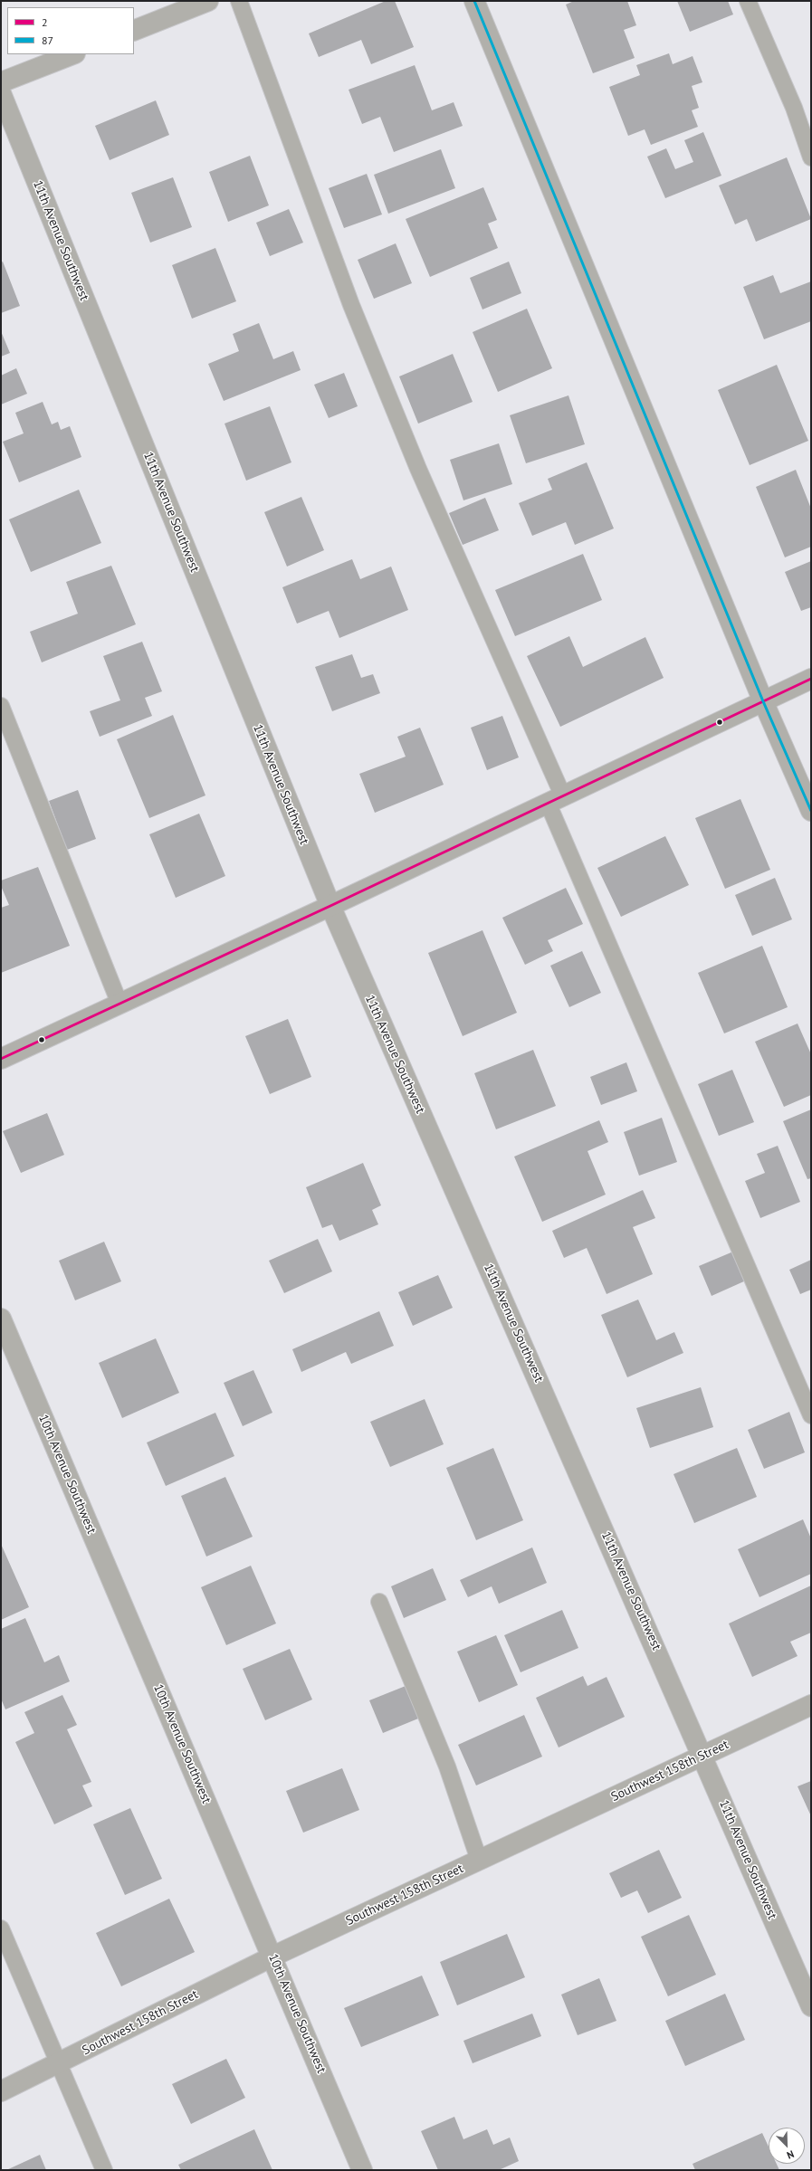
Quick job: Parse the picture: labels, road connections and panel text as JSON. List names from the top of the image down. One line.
{"streets":{"street":["11th Avenue Southwest","10th Avenue Southwest","Southwest 158th Street"]},"crossings":[["11th Avenue Southwest","Southwest 158th Street"],["10th Avenue Southwest","Southwest 158th Street"]],"lines":["transit line 87","transit line 2"],"legend":["2","87"],"north":"bottom right"}
